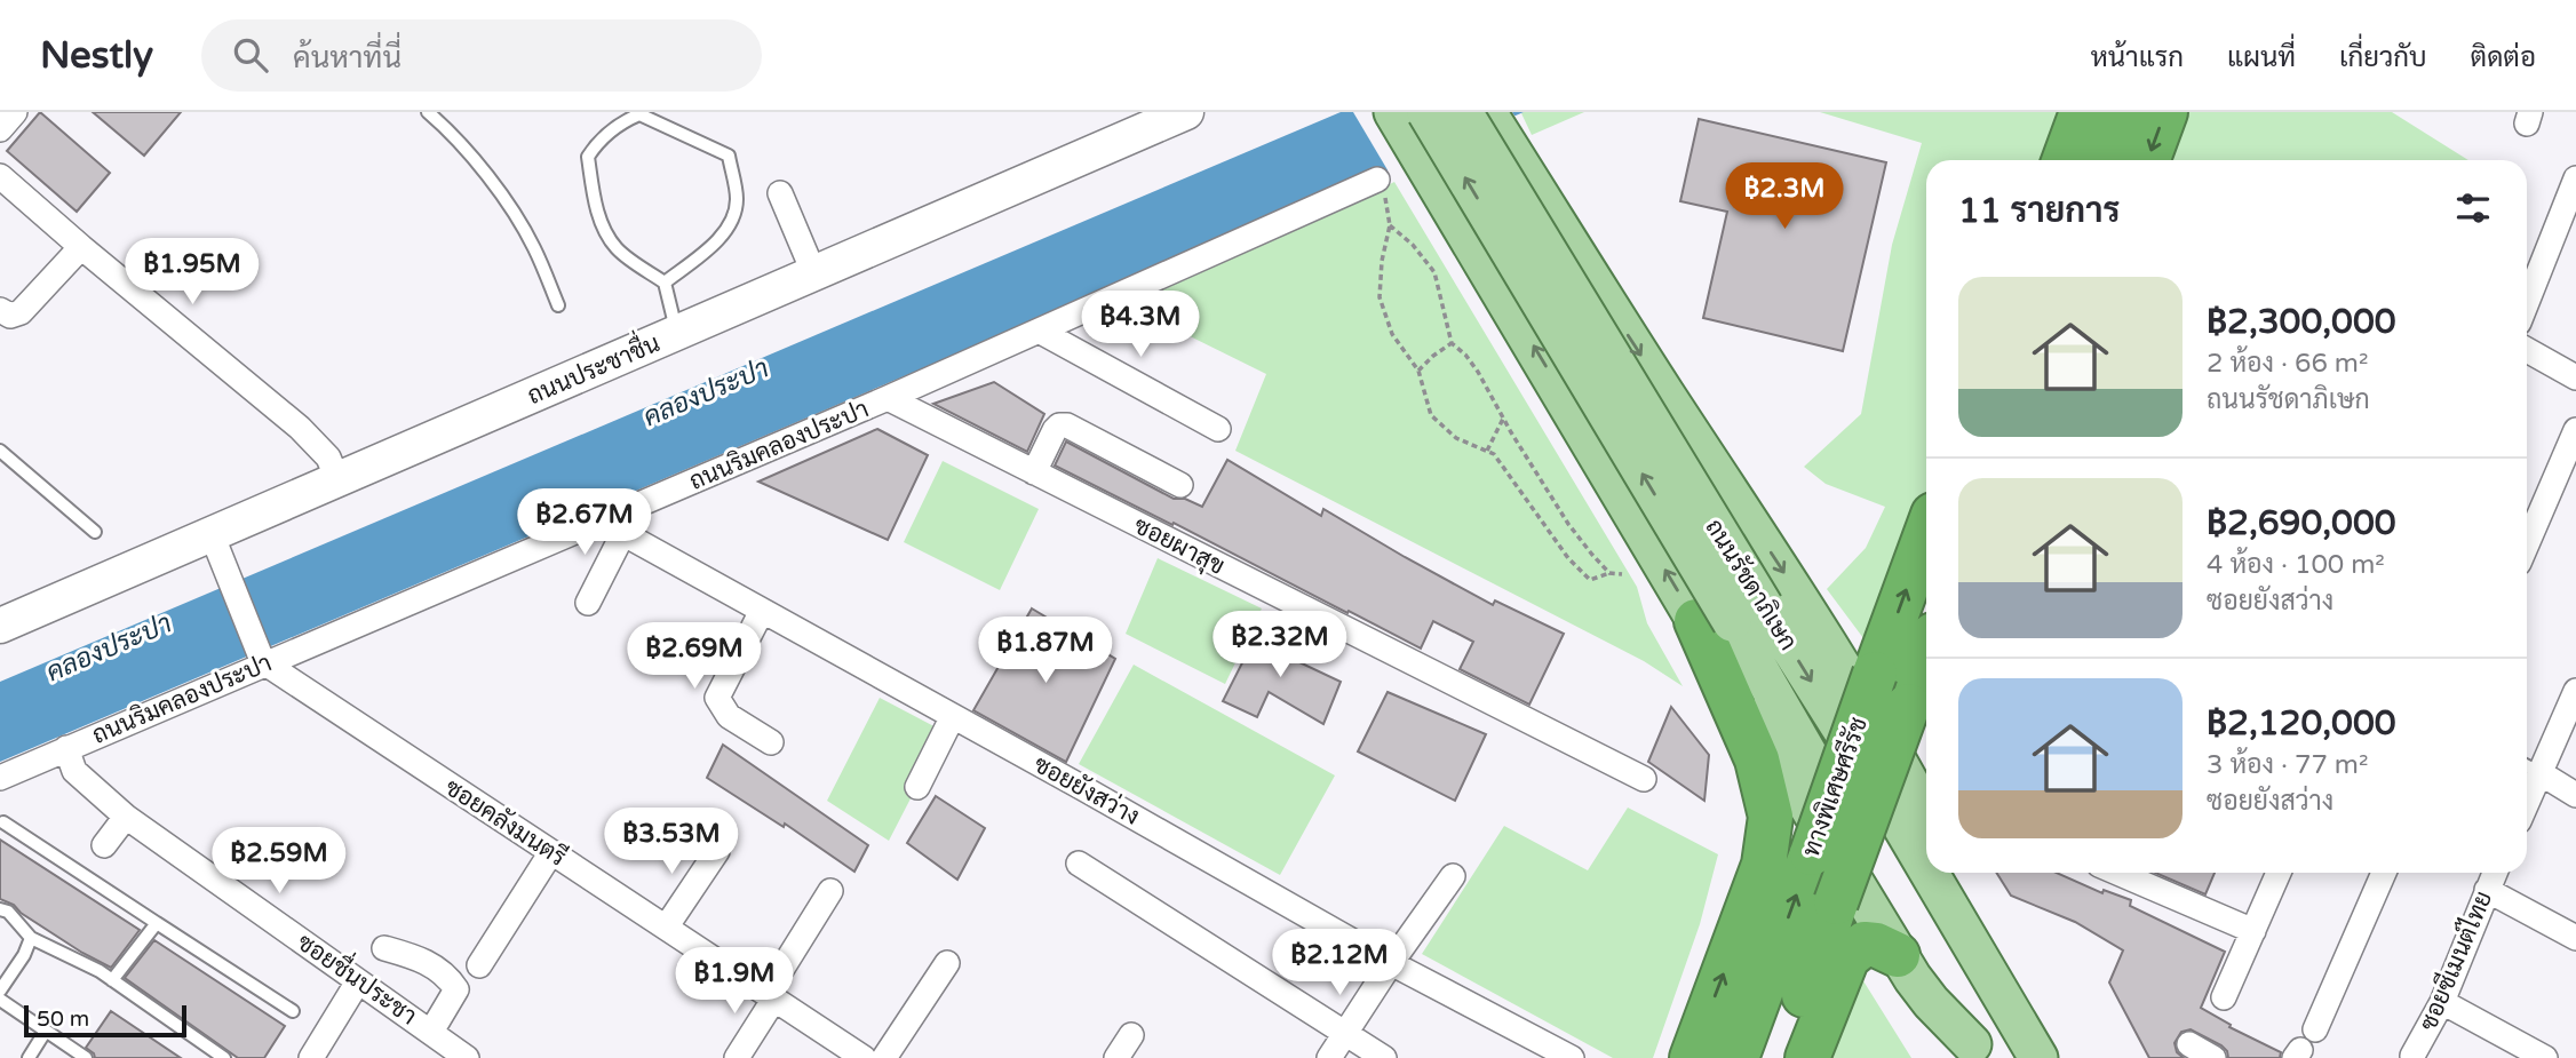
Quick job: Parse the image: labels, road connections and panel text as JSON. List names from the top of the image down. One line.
{"streets":{"highway":["ทางพิเศษศรีรัช"],"main road":["ถนนประชาชื่น","ถนนรัชดาภิเษก"],"street":["ถนนริมคลองประปา","ซอยผาสุข","ซอยยังสว่าง","ซอยคลังมนตรี","ซอยซีเมนต์ไทย","ซอยชื่นประชา"]},"crossings":[["ถนนริมคลองประปา","ซอยผาสุข"],["ถนนริมคลองประปา","ซอยยังสว่าง"],["ถนนริมคลองประปา","ซอยคลังมนตรี"],["ถนนริมคลองประปา","ซอยชื่นประชา"]],"water":["คลองประปา"],"scale_bar":"50 m","page":{"header":"Nestly","search":"ค้นหาที่นี่","nav":["หน้าแรก","แผนที่","เกี่ยวกับ","ติดต่อ"],"heading":"11 รายการ","price":["฿2.3M","฿1.95M","฿4.3M","฿2.67M","฿2.32M","฿1.87M","฿2.69M","฿3.53M","฿2.59M","฿2.12M","฿1.9M"],"list":[{"name":"฿2,300,000","note":"2 ห้อง · 66 m² · ถนนรัชดาภิเษก"},{"name":"฿2,690,000","note":"4 ห้อง · 100 m² · ซอยยังสว่าง"},{"name":"฿2,120,000","note":"3 ห้อง · 77 m² · ซอยยังสว่าง"}],"scale":"50 m"}}
